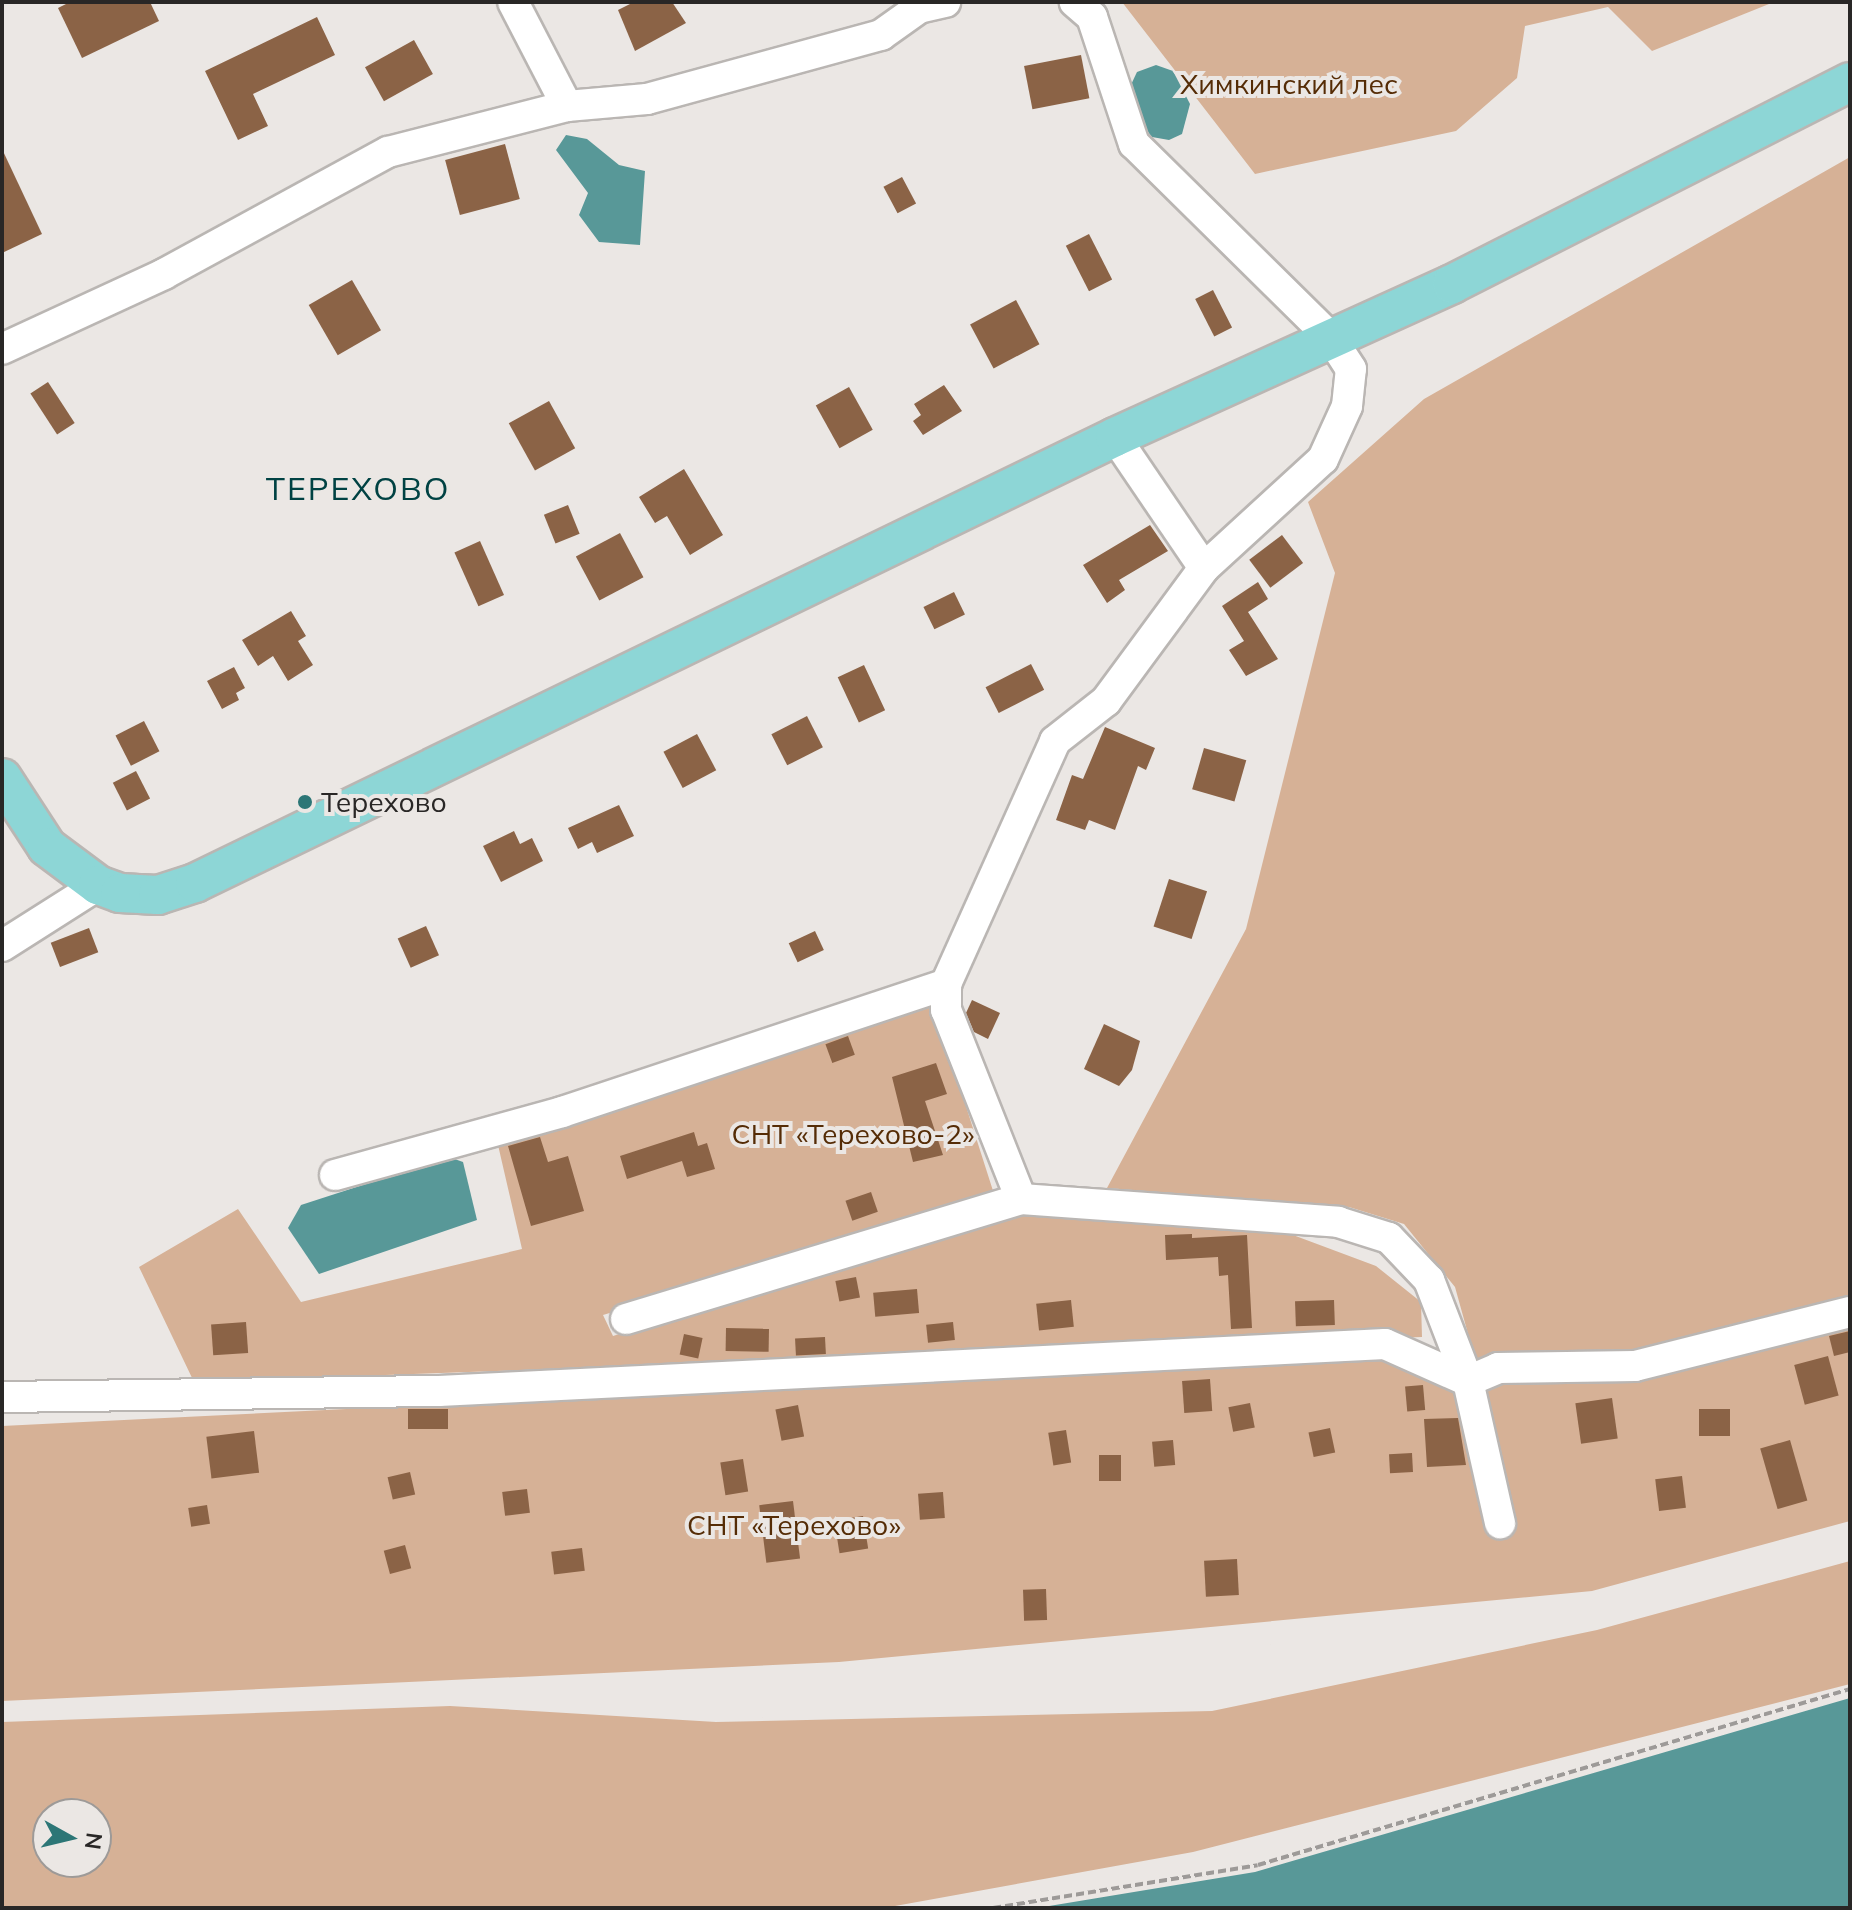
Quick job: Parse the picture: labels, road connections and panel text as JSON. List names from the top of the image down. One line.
{"districts":["ТЕРЕХОВО"],"parks":["Химкинский лес","СНТ «Терехово-2»","СНТ «Терехово»"],"places":["Терехово"],"north":"right"}
